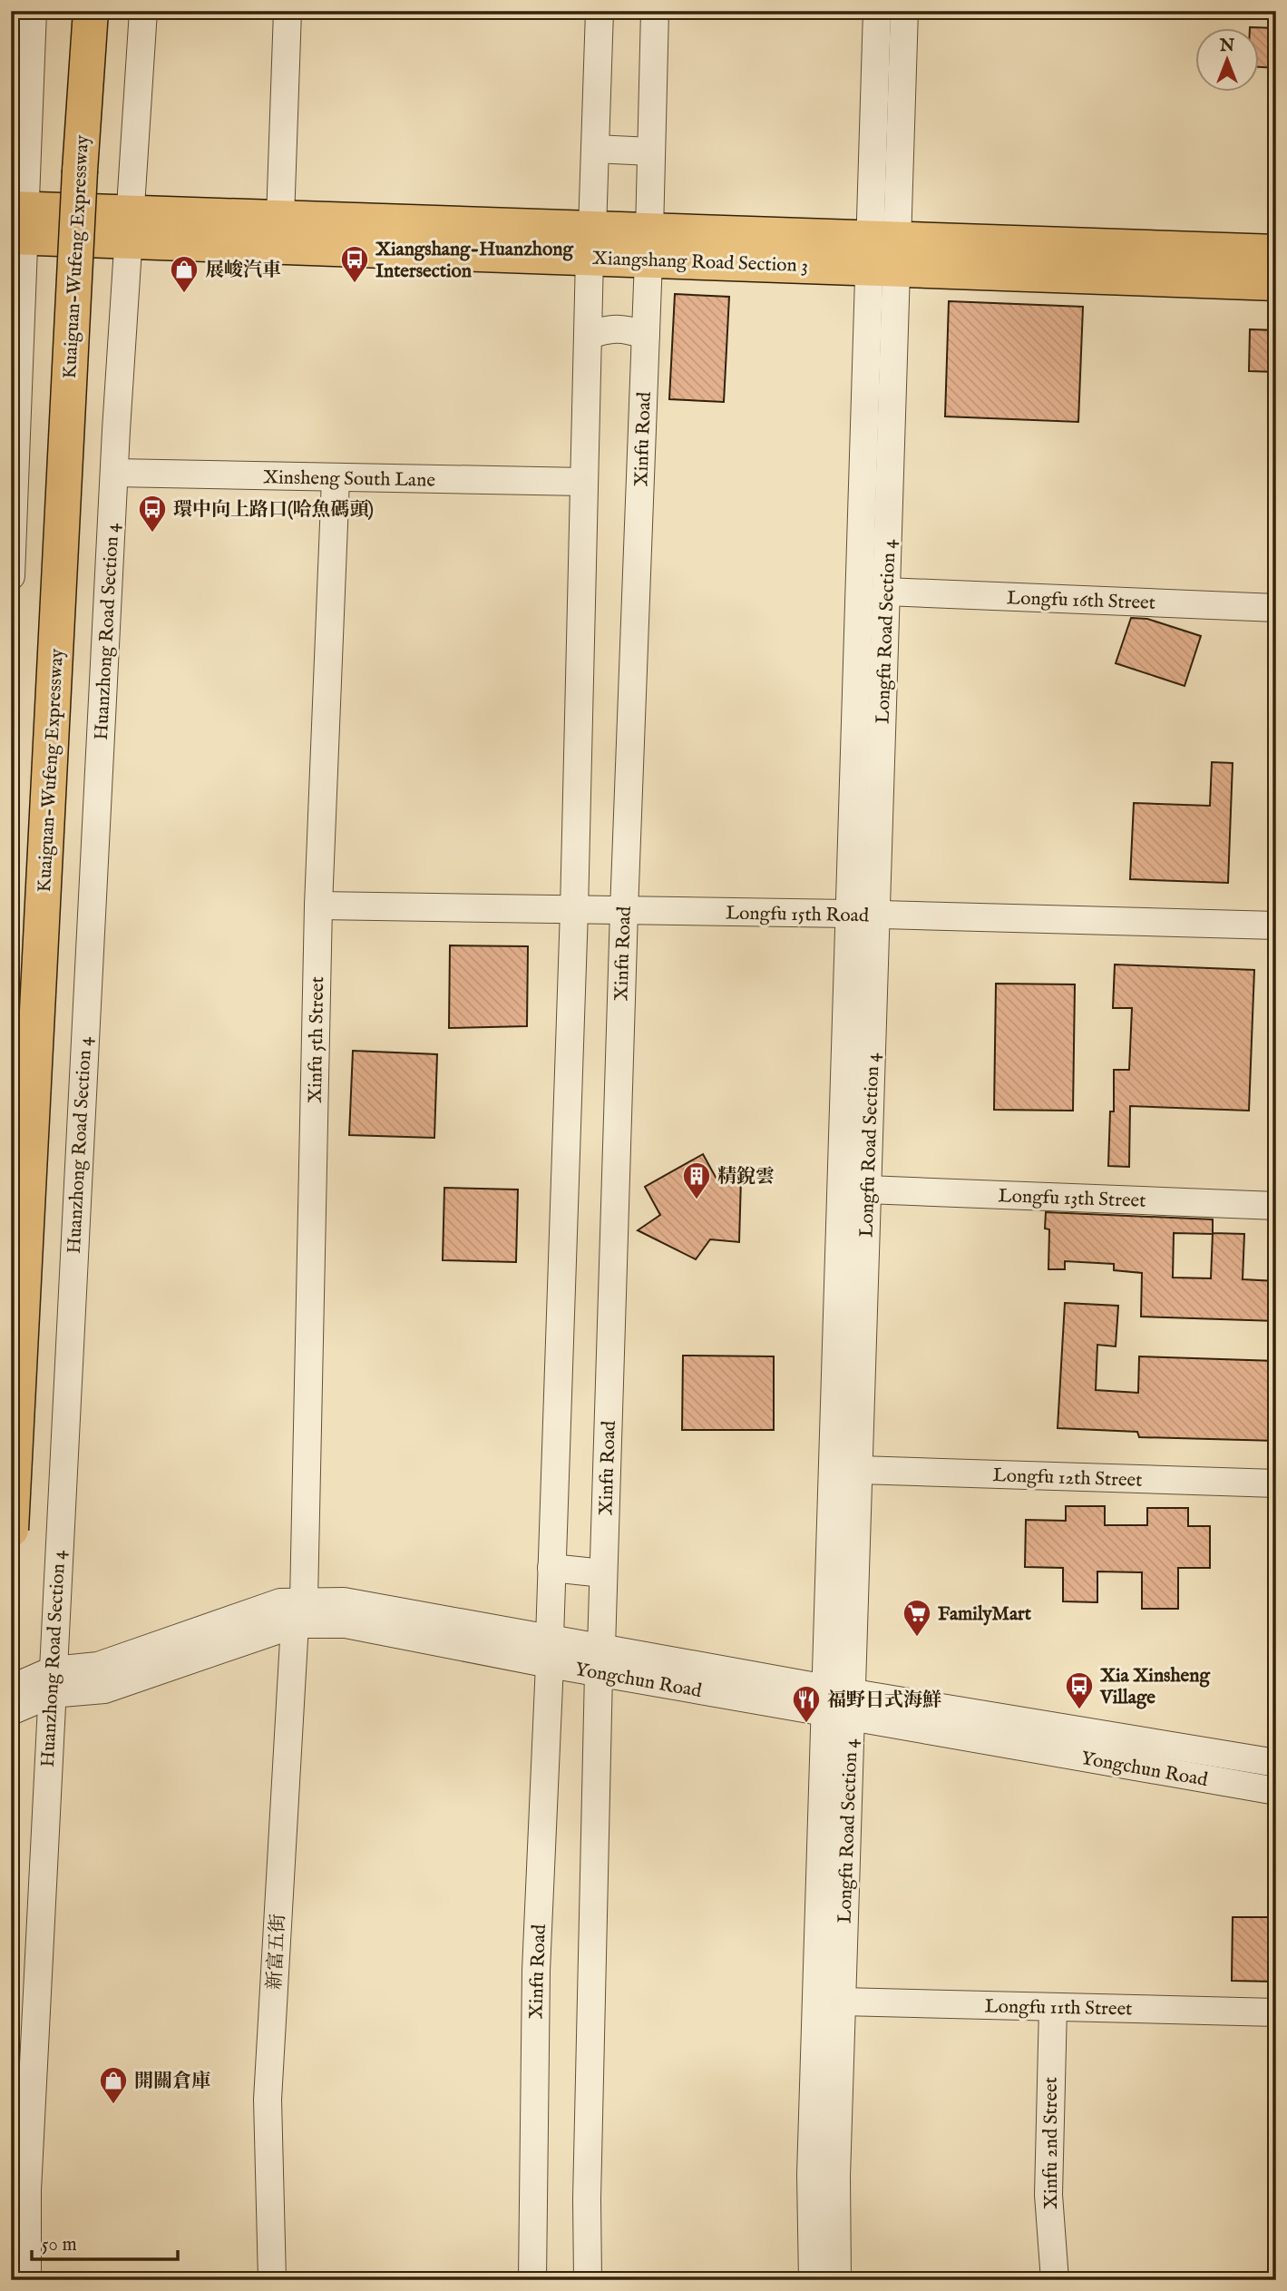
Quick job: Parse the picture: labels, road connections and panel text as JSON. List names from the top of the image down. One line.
{"streets":{"main road":["Kuaiguan-Wufeng Expressway","Xiangshang Road Section 3"],"street":["Xinfu Road","Xinsheng South Lane","Longfu 16th Street","Huanzhong Road Section 4","Longfu Road Section 4","Longfu 15th Road","Xinfu 5th Street","Longfu 13th Street","Longfu 12th Street","Yongchun Road","新富五街","Longfu 11th Street","Xinfu 2nd Street"]},"crossings":[["Xiangshang Road Section 3","Xinfu Road"],["Xiangshang Road Section 3","Huanzhong Road Section 4"],["Xiangshang Road Section 3","Longfu Road Section 4"],["Xinfu Road","Xinsheng South Lane"],["Xinfu Road","Longfu 15th Road"],["Xinfu Road","Yongchun Road"],["Xinsheng South Lane","Huanzhong Road Section 4"],["Xinsheng South Lane","Xinfu 5th Street"],["Longfu 16th Street","Longfu Road Section 4"],["Huanzhong Road Section 4","Yongchun Road"],["Longfu Road Section 4","Longfu 15th Road"],["Longfu Road Section 4","Longfu 13th Street"],["Longfu Road Section 4","Longfu 12th Street"],["Longfu Road Section 4","Yongchun Road"],["Longfu Road Section 4","Longfu 11th Street"],["Longfu 15th Road","Xinfu 5th Street"],["Xinfu 5th Street","Yongchun Road"],["Xinfu 5th Street","新富五街"],["Yongchun Road","新富五街"],["Longfu 11th Street","Xinfu 2nd Street"]],"places":{"bus stop":["Xiangshang-Huanzhong Intersection","環中向上路口(哈魚碼頭)","Xia Xinsheng Village"],"shop":["展峻汽車","開關倉庫"],"building":["精銳雲"],"supermarket":["FamilyMart"],"restaurant":["福野日式海鮮"]},"scale_bar":"50 m","north":"top"}
